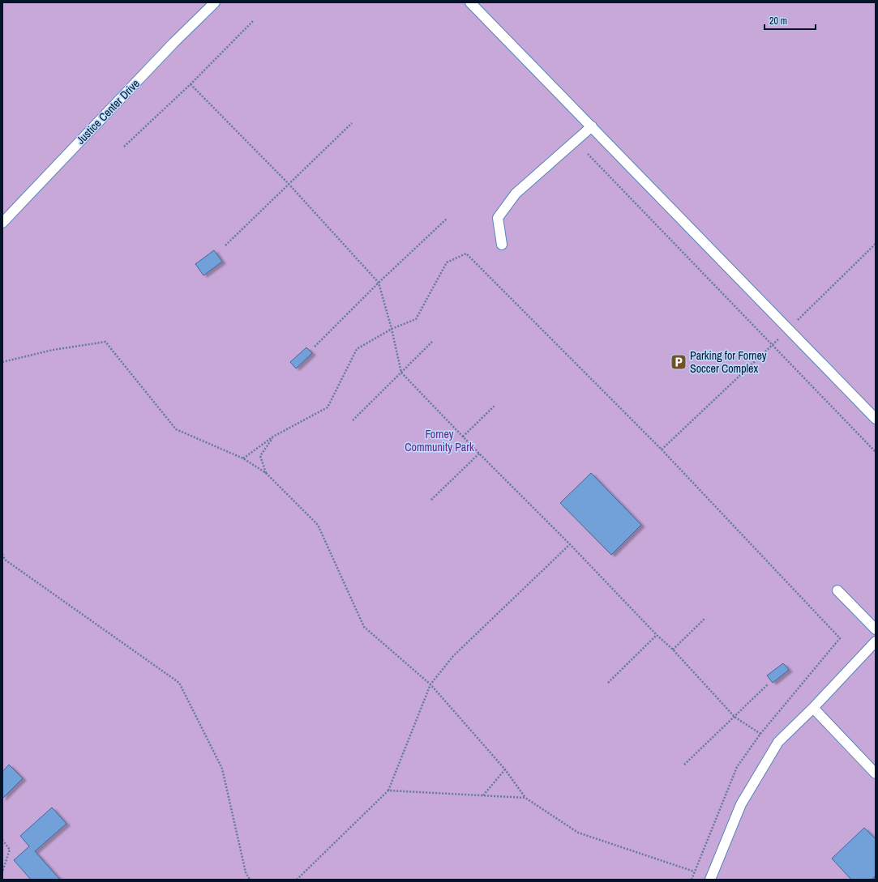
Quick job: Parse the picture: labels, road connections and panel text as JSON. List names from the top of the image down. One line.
{"streets":{"lane":["Justice Center Drive"]},"parks":["Forney Community Park"],"places":{"parking":["Parking for Forney Soccer Complex"]},"scale_bar":"20 m"}
